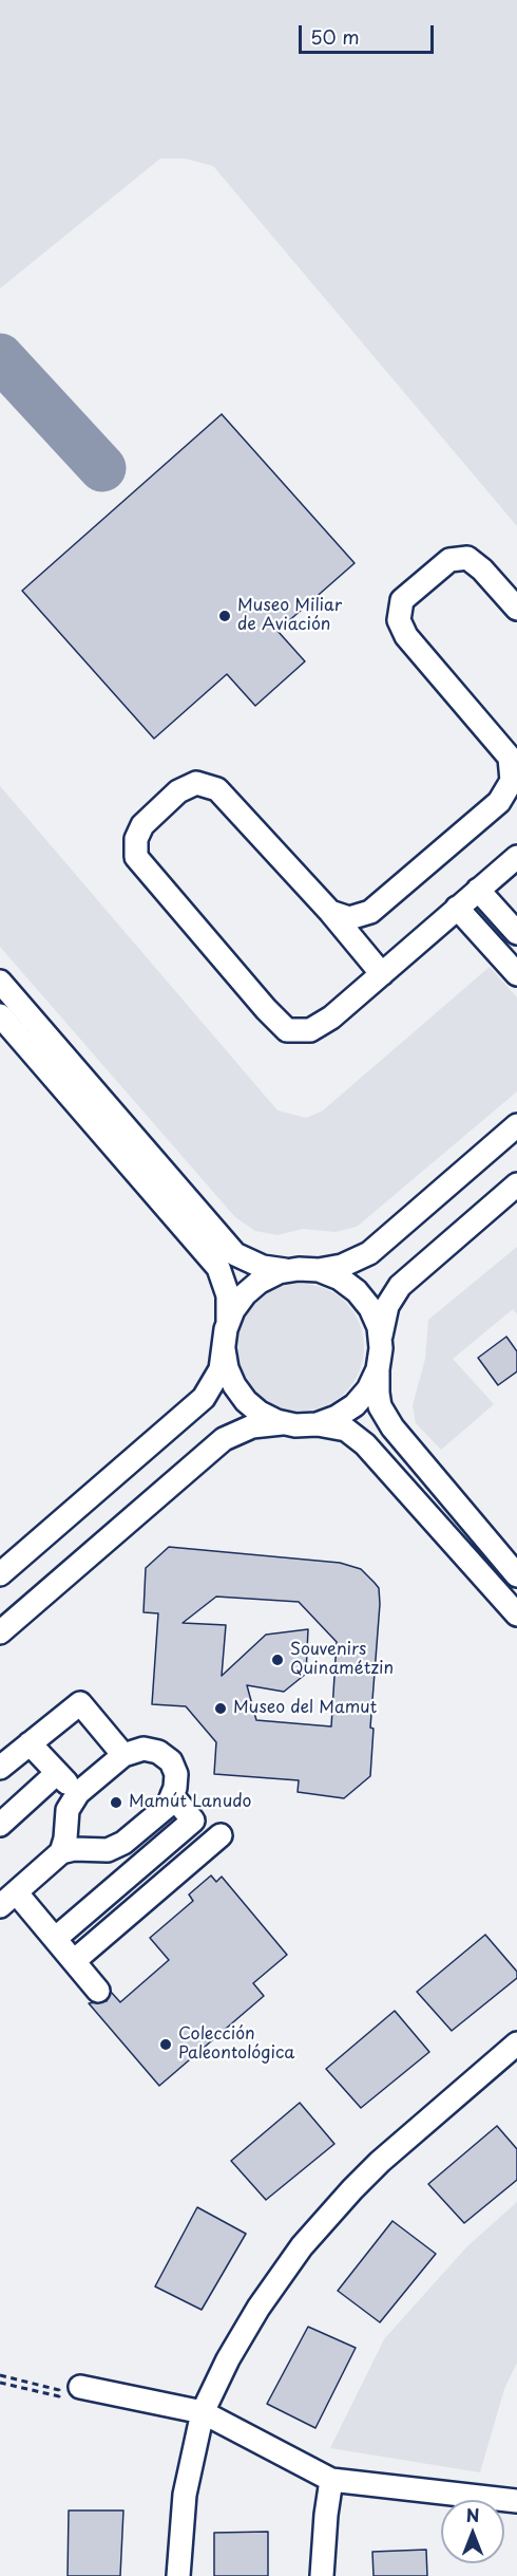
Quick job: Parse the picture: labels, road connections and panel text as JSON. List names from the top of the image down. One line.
{"places":["Museo Miliar de Aviación","Souvenirs Quinamétzin","Museo del Mamut","Mamút Lanudo","Colección Paleontológica"],"scale_bar":"50 m","north":"top"}
